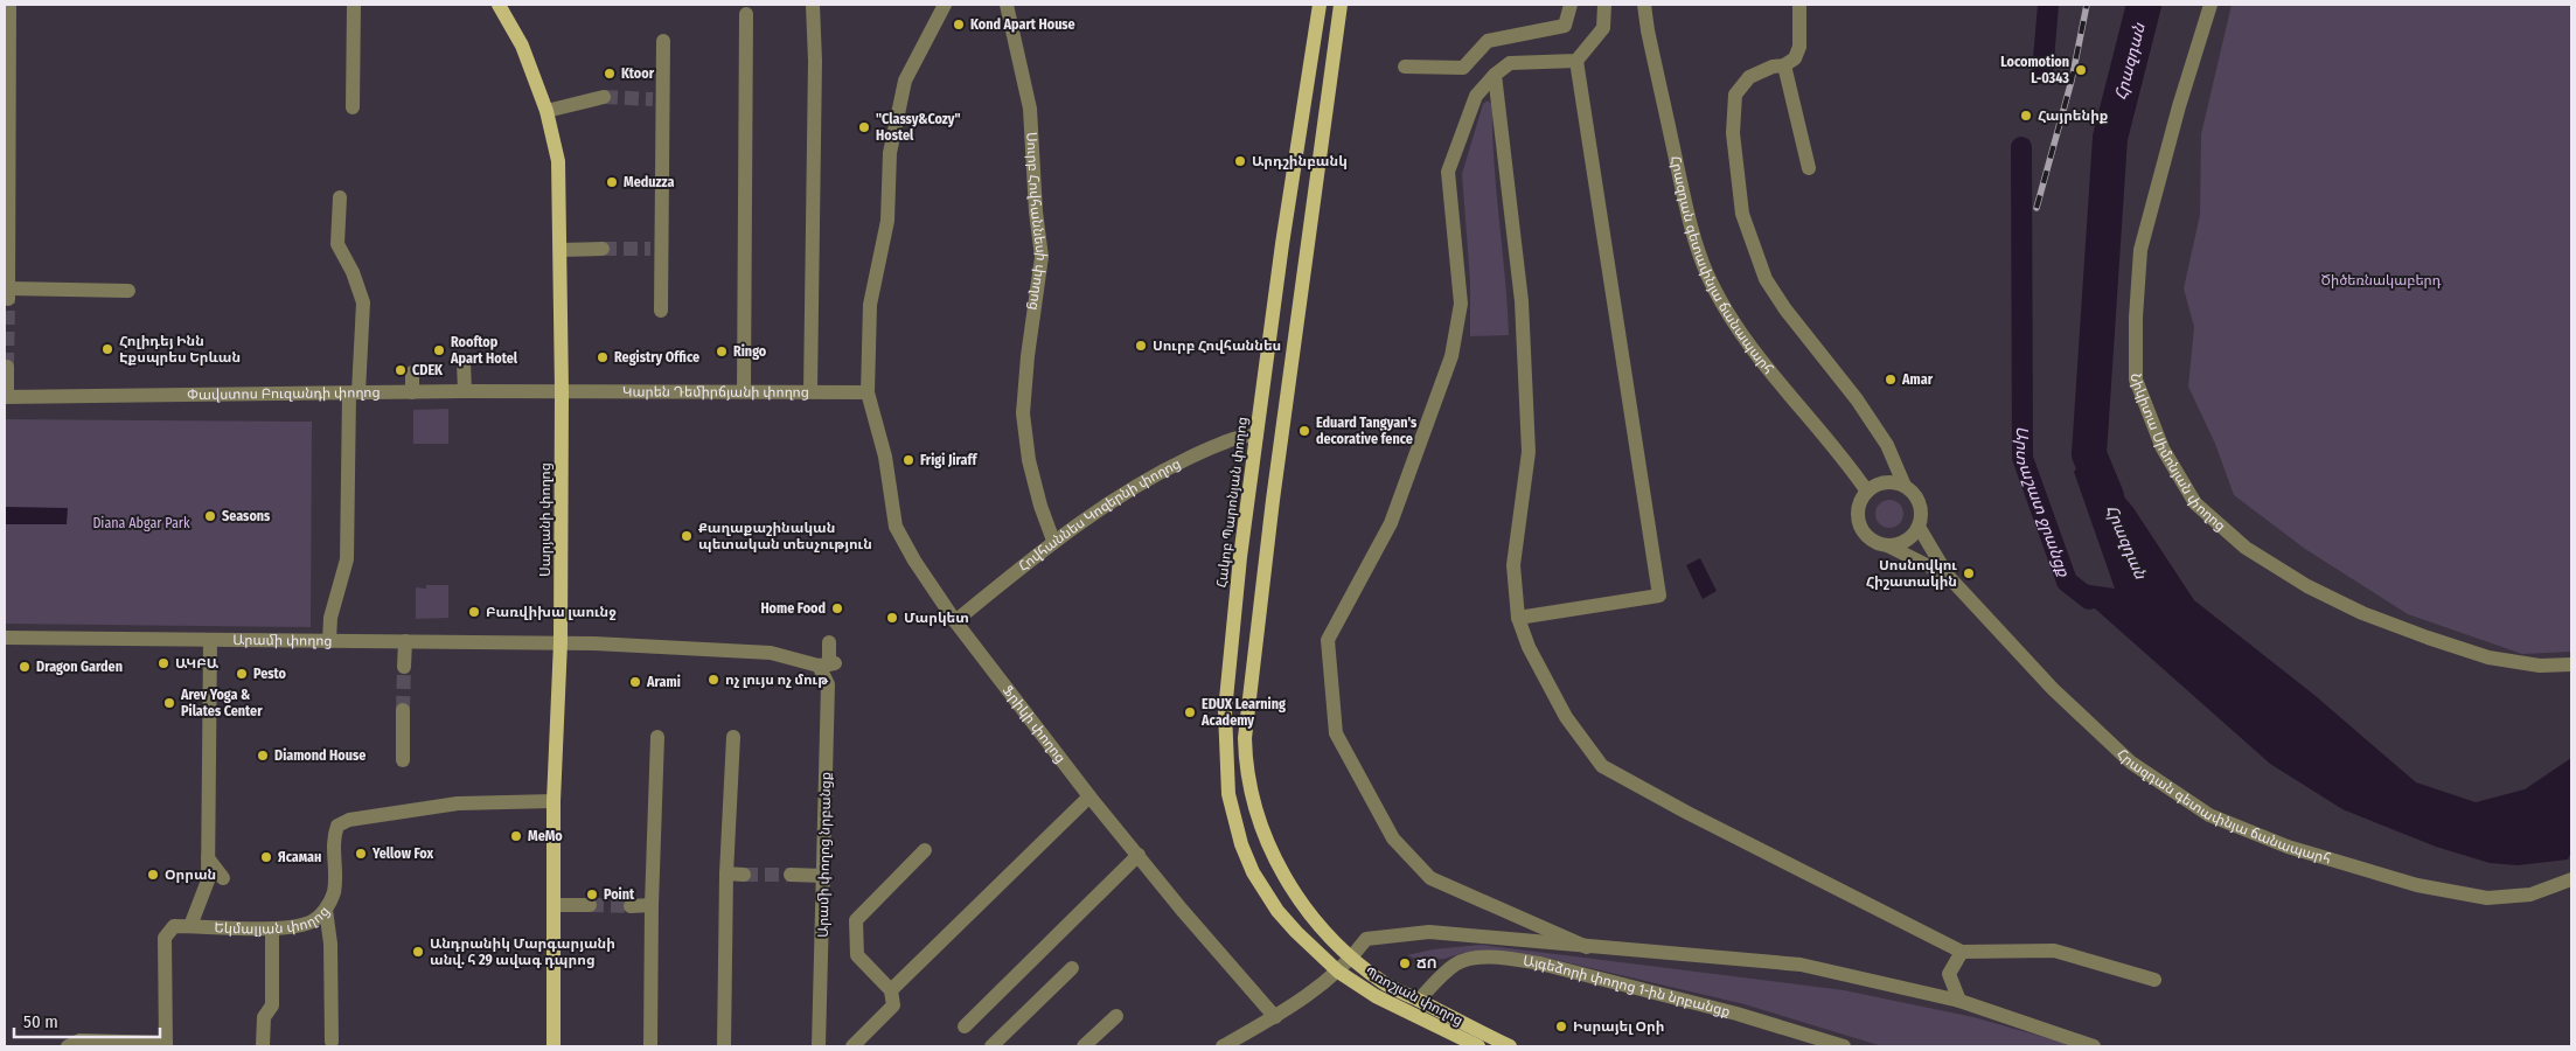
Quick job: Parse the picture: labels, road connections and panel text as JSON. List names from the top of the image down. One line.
{"streets":{"main road":["Հակոբ Պարոնյան փողոց","Սարյանի փողոց","Պռոշյան փողոց"],"street":["Սուրբ Հովհաննեսի փողոց","Հրազդան գետափնյա ճանապարհ","Կարեն Դեմիրճյանի փողոց","Փավստոս Բուզանդի փողոց","Նիկիտա Սիմոնյան փողոց","Հովհաննես Կոզերնի փողոց","Արամի փողոց","Ֆրիկի փողոց","Արամի փողոց նրբանցք","Եկմալյան փողոց","Այգեձորի փողոց 1-ին նրբանցք"]},"crossings":[["Սուրբ Հովհաննեսի փողոց","Հովհաննես Կոզերնի փողոց"],["Կարեն Դեմիրճյանի փողոց","Փավստոս Բուզանդի փողոց"],["Կարեն Դեմիրճյանի փողոց","Սարյանի փողոց"],["Կարեն Դեմիրճյանի փողոց","Ֆրիկի փողոց"],["Փավստոս Բուզանդի փողոց","Սարյանի փողոց"],["Հակոբ Պարոնյան փողոց","Հովհաննես Կոզերնի փողոց"],["Հակոբ Պարոնյան փողոց","Պռոշյան փողոց"],["Հովհաննես Կոզերնի փողոց","Ֆրիկի փողոց"],["Սարյանի փողոց","Արամի փողոց"],["Սարյանի փողոց","Եկմալյան փողոց"],["Այգեձորի փողոց 1-ին նրբանցք","Պռոշյան փողոց"]],"water":["Հրազդան","Արտաշատ ջրանցք"],"parks":["Ծիծեռնակաբերդ","Diana Abgar Park"],"places":["Kond Apart House","Locomotion L-0343","Ktoor","Հայրենիք","\"Classy&Cozy\" Hostel","Արդշինբանկ","Meduzza","Սուրբ Հովհաննես","Հոլիդեյ Ինն Էքսպրես Երևան","Rooftop Apart Hotel","Ringo","Registry Office","CDEK","Amar","Eduard Tangyan's decorative fence","Frigi Jiraff","Seasons","Քաղաքաշինական պետական տեսչություն","Սոսնովկու Հիշատակին","Home Food","Բառվիխա լաունջ","Մարկետ","ԱԿԲԱ","Dragon Garden","Pesto","ոչ լույս ոչ մութ","Arami","Arev Yoga & Pilates Center","EDUX Learning Academy","Diamond House","MeMo","Yellow Fox","Ясаман","Օրրան","Point","Անդրանիկ Մարգարյանի անվ. հ 29 ավագ դպրոց","ՃՈ","Իսրայել Օրի"],"scale_bar":"50 m"}
